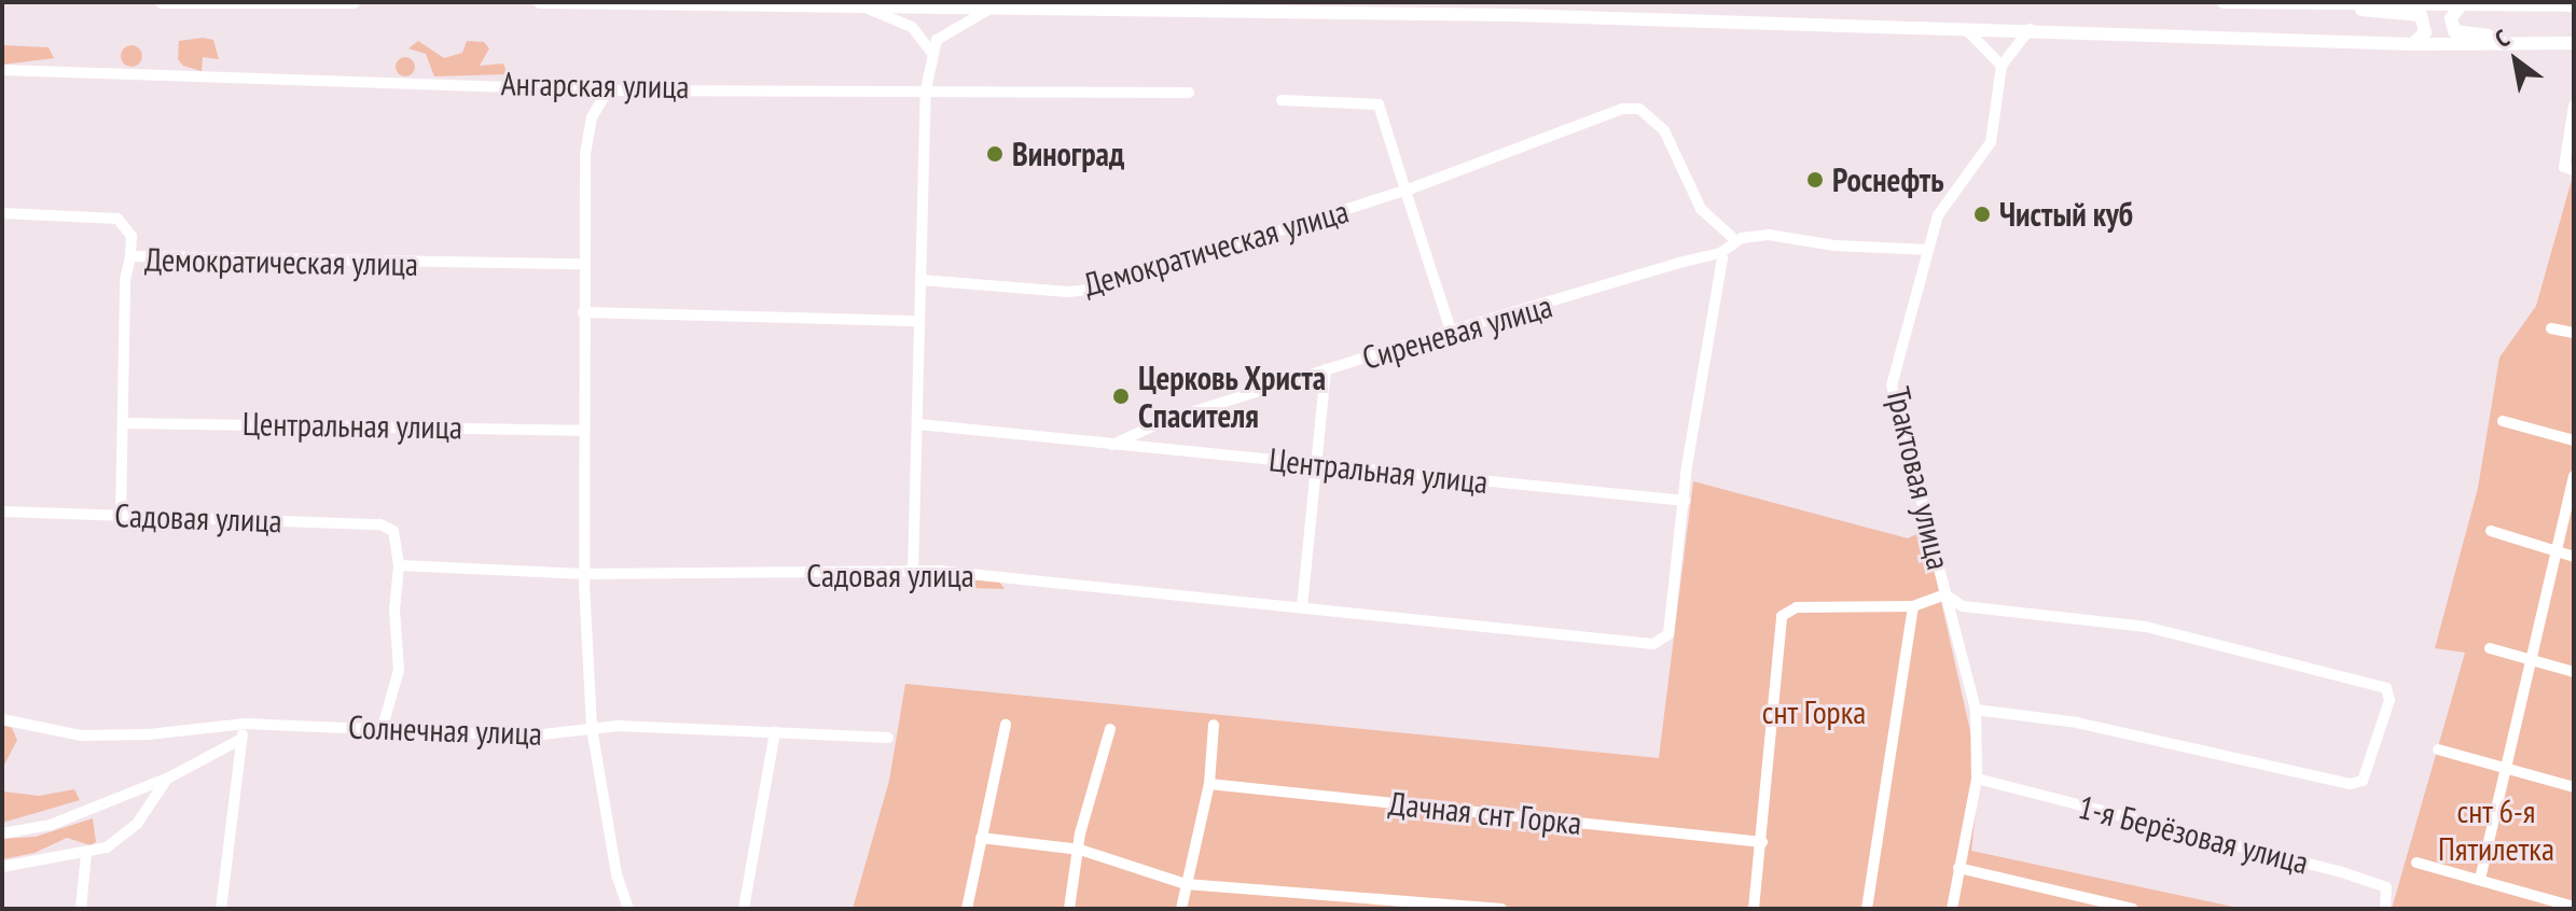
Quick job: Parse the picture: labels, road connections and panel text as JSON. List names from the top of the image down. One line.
{"streets":{"street":["Ангарская улица","Демократическая улица","Сиреневая улица","Центральная улица","Трактовая улица","Садовая улица","Солнечная улица","Дачная снт Горка","1-я Берёзовая улица"]},"crossings":[["Демократическая улица","Центральная улица"],["Демократическая улица","Садовая улица"],["Сиреневая улица","Центральная улица"],["Сиреневая улица","Садовая улица"],["Центральная улица","Садовая улица"],["Трактовая улица","1-я Берёзовая улица"]],"parks":["снт Горка","снт 6-я Пятилетка"],"places":["Виноград","Роснефть","Чистый куб","Церковь Христа Спасителя"],"north":"top left"}
